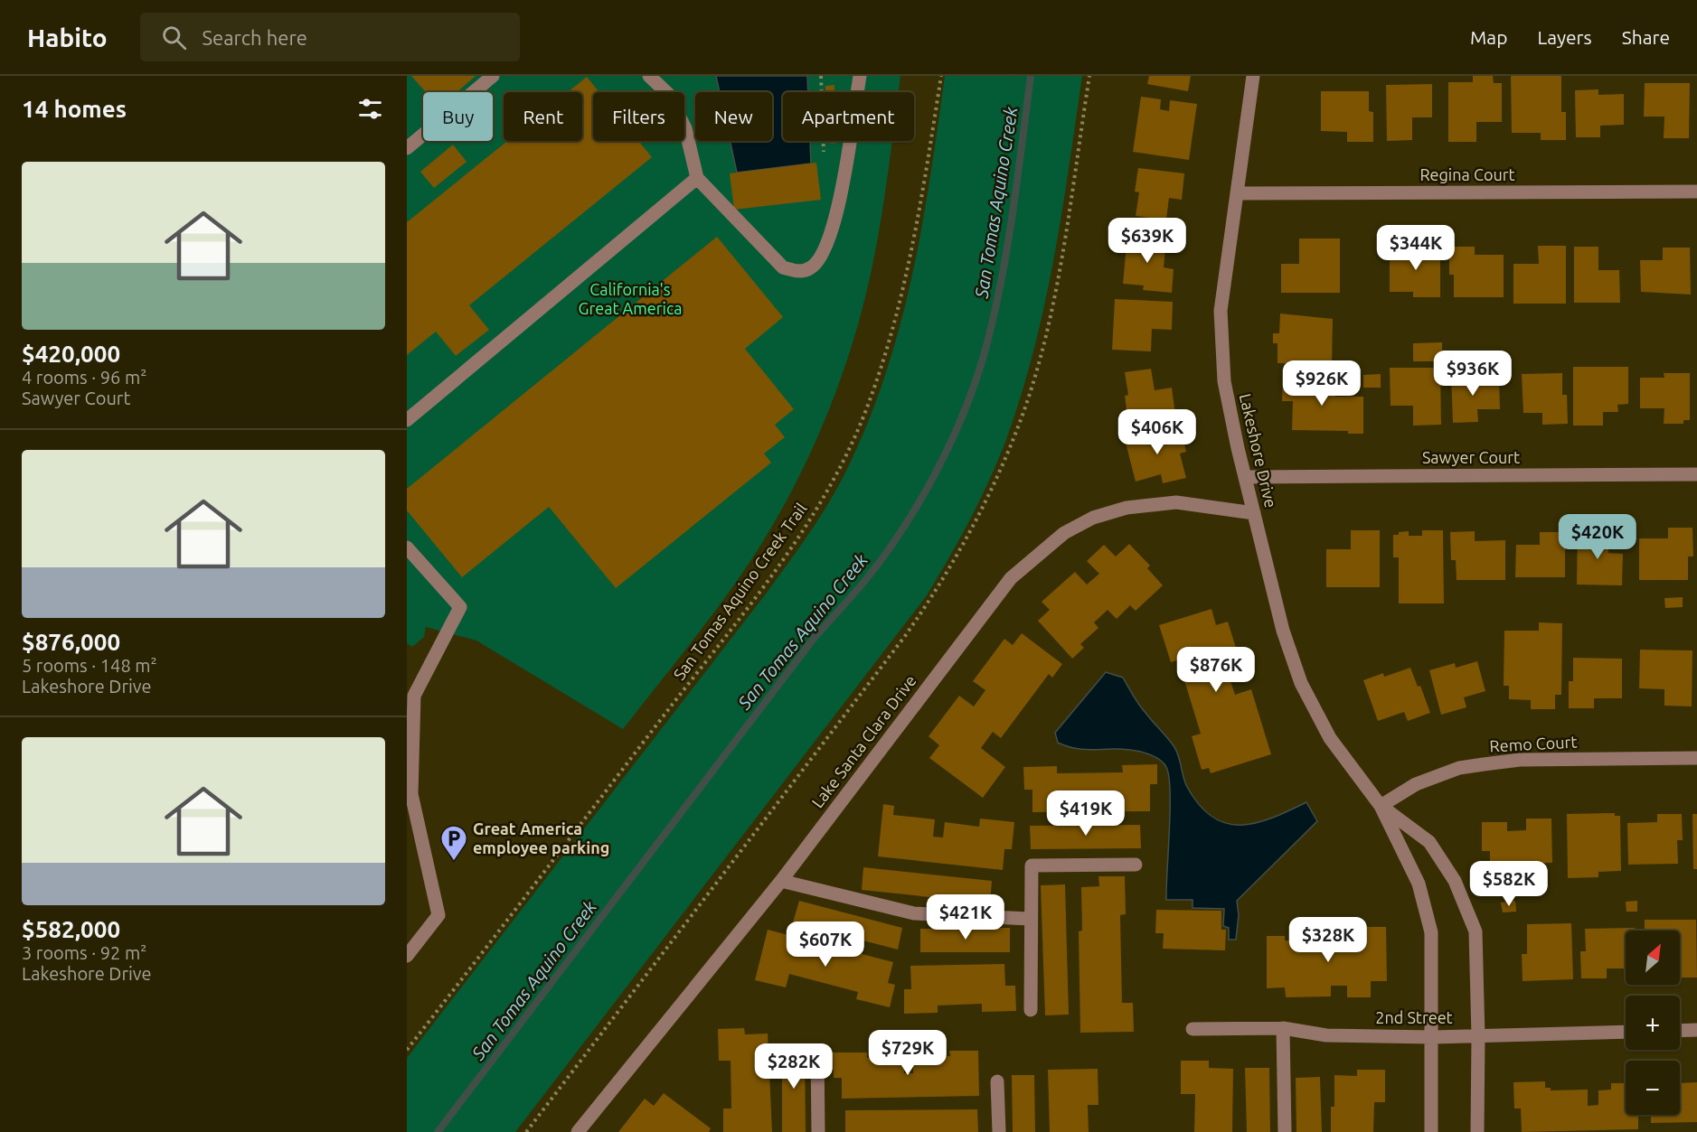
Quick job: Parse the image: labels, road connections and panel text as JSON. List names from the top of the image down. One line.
{"streets":{"street":["Regina Court","Lakeshore Drive","Sawyer Court","Lake Santa Clara Drive","Remo Court","2nd Street"],"path":["San Tomas Aquino Creek Trail"]},"crossings":[["Regina Court","Lakeshore Drive"],["Lakeshore Drive","Sawyer Court"],["Lakeshore Drive","Lake Santa Clara Drive"],["Lakeshore Drive","Remo Court"],["Lakeshore Drive","2nd Street"]],"water":["San Tomas Aquino Creek"],"parks":["California's Great America"],"places":{"parking":["Great America employee parking"]},"north":"top right","page":{"header":"Habito","search":"Search here","nav":["Map","Layers","Share"],"heading":"14 homes","chip":["Buy","Rent","Filters","New","Apartment"],"list":[{"name":"$420,000","note":"4 rooms · 96 m² · Sawyer Court"},{"name":"$876,000","note":"5 rooms · 148 m² · Lakeshore Drive"},{"name":"$582,000","note":"3 rooms · 92 m² · Lakeshore Drive"}],"price":["$639K","$344K","$936K","$926K","$406K","$420K","$876K","$419K","$582K","$421K","$328K","$607K","$729K","$282K"],"map_buttons":["+","−"]}}
